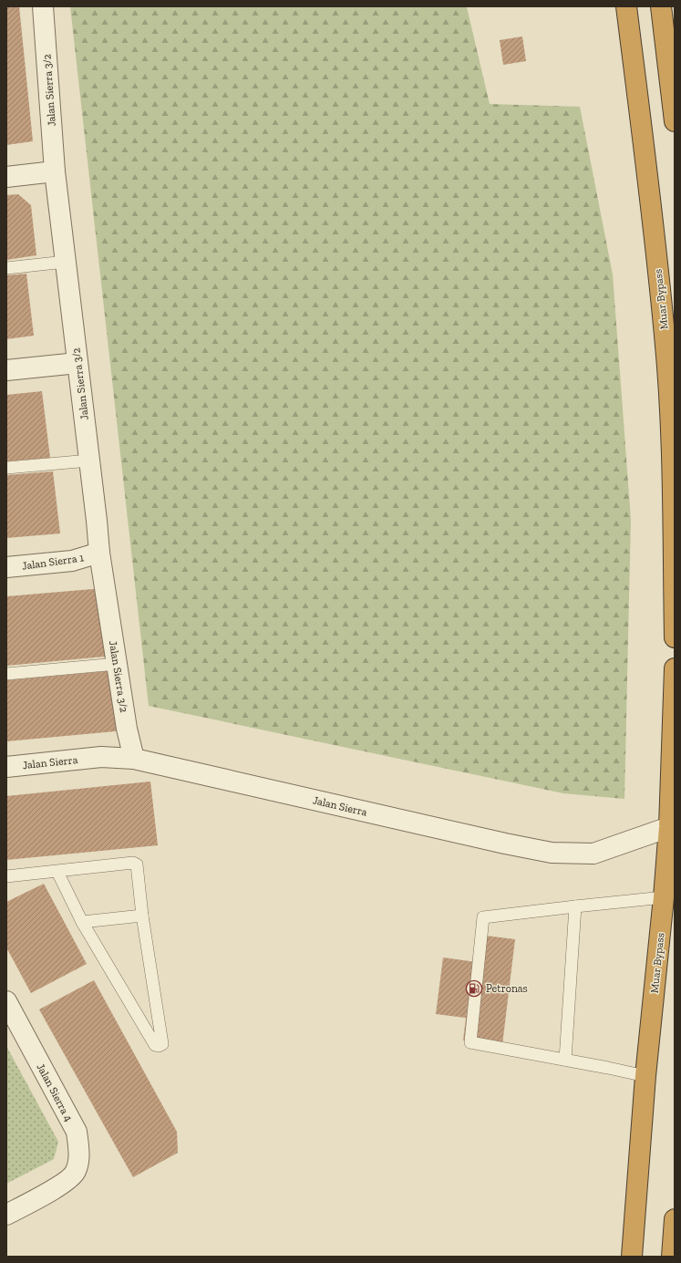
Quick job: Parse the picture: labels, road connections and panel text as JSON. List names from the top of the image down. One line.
{"streets":{"highway":["Muar Bypass"],"street":["Jalan Sierra 3/2","Jalan Sierra 1","Jalan Sierra","Jalan Sierra 4"]},"crossings":[["Jalan Sierra 3/2","Jalan Sierra 1"],["Jalan Sierra 3/2","Jalan Sierra"],["Muar Bypass","Jalan Sierra"]],"places":{"fuel station":["Petronas"]}}
